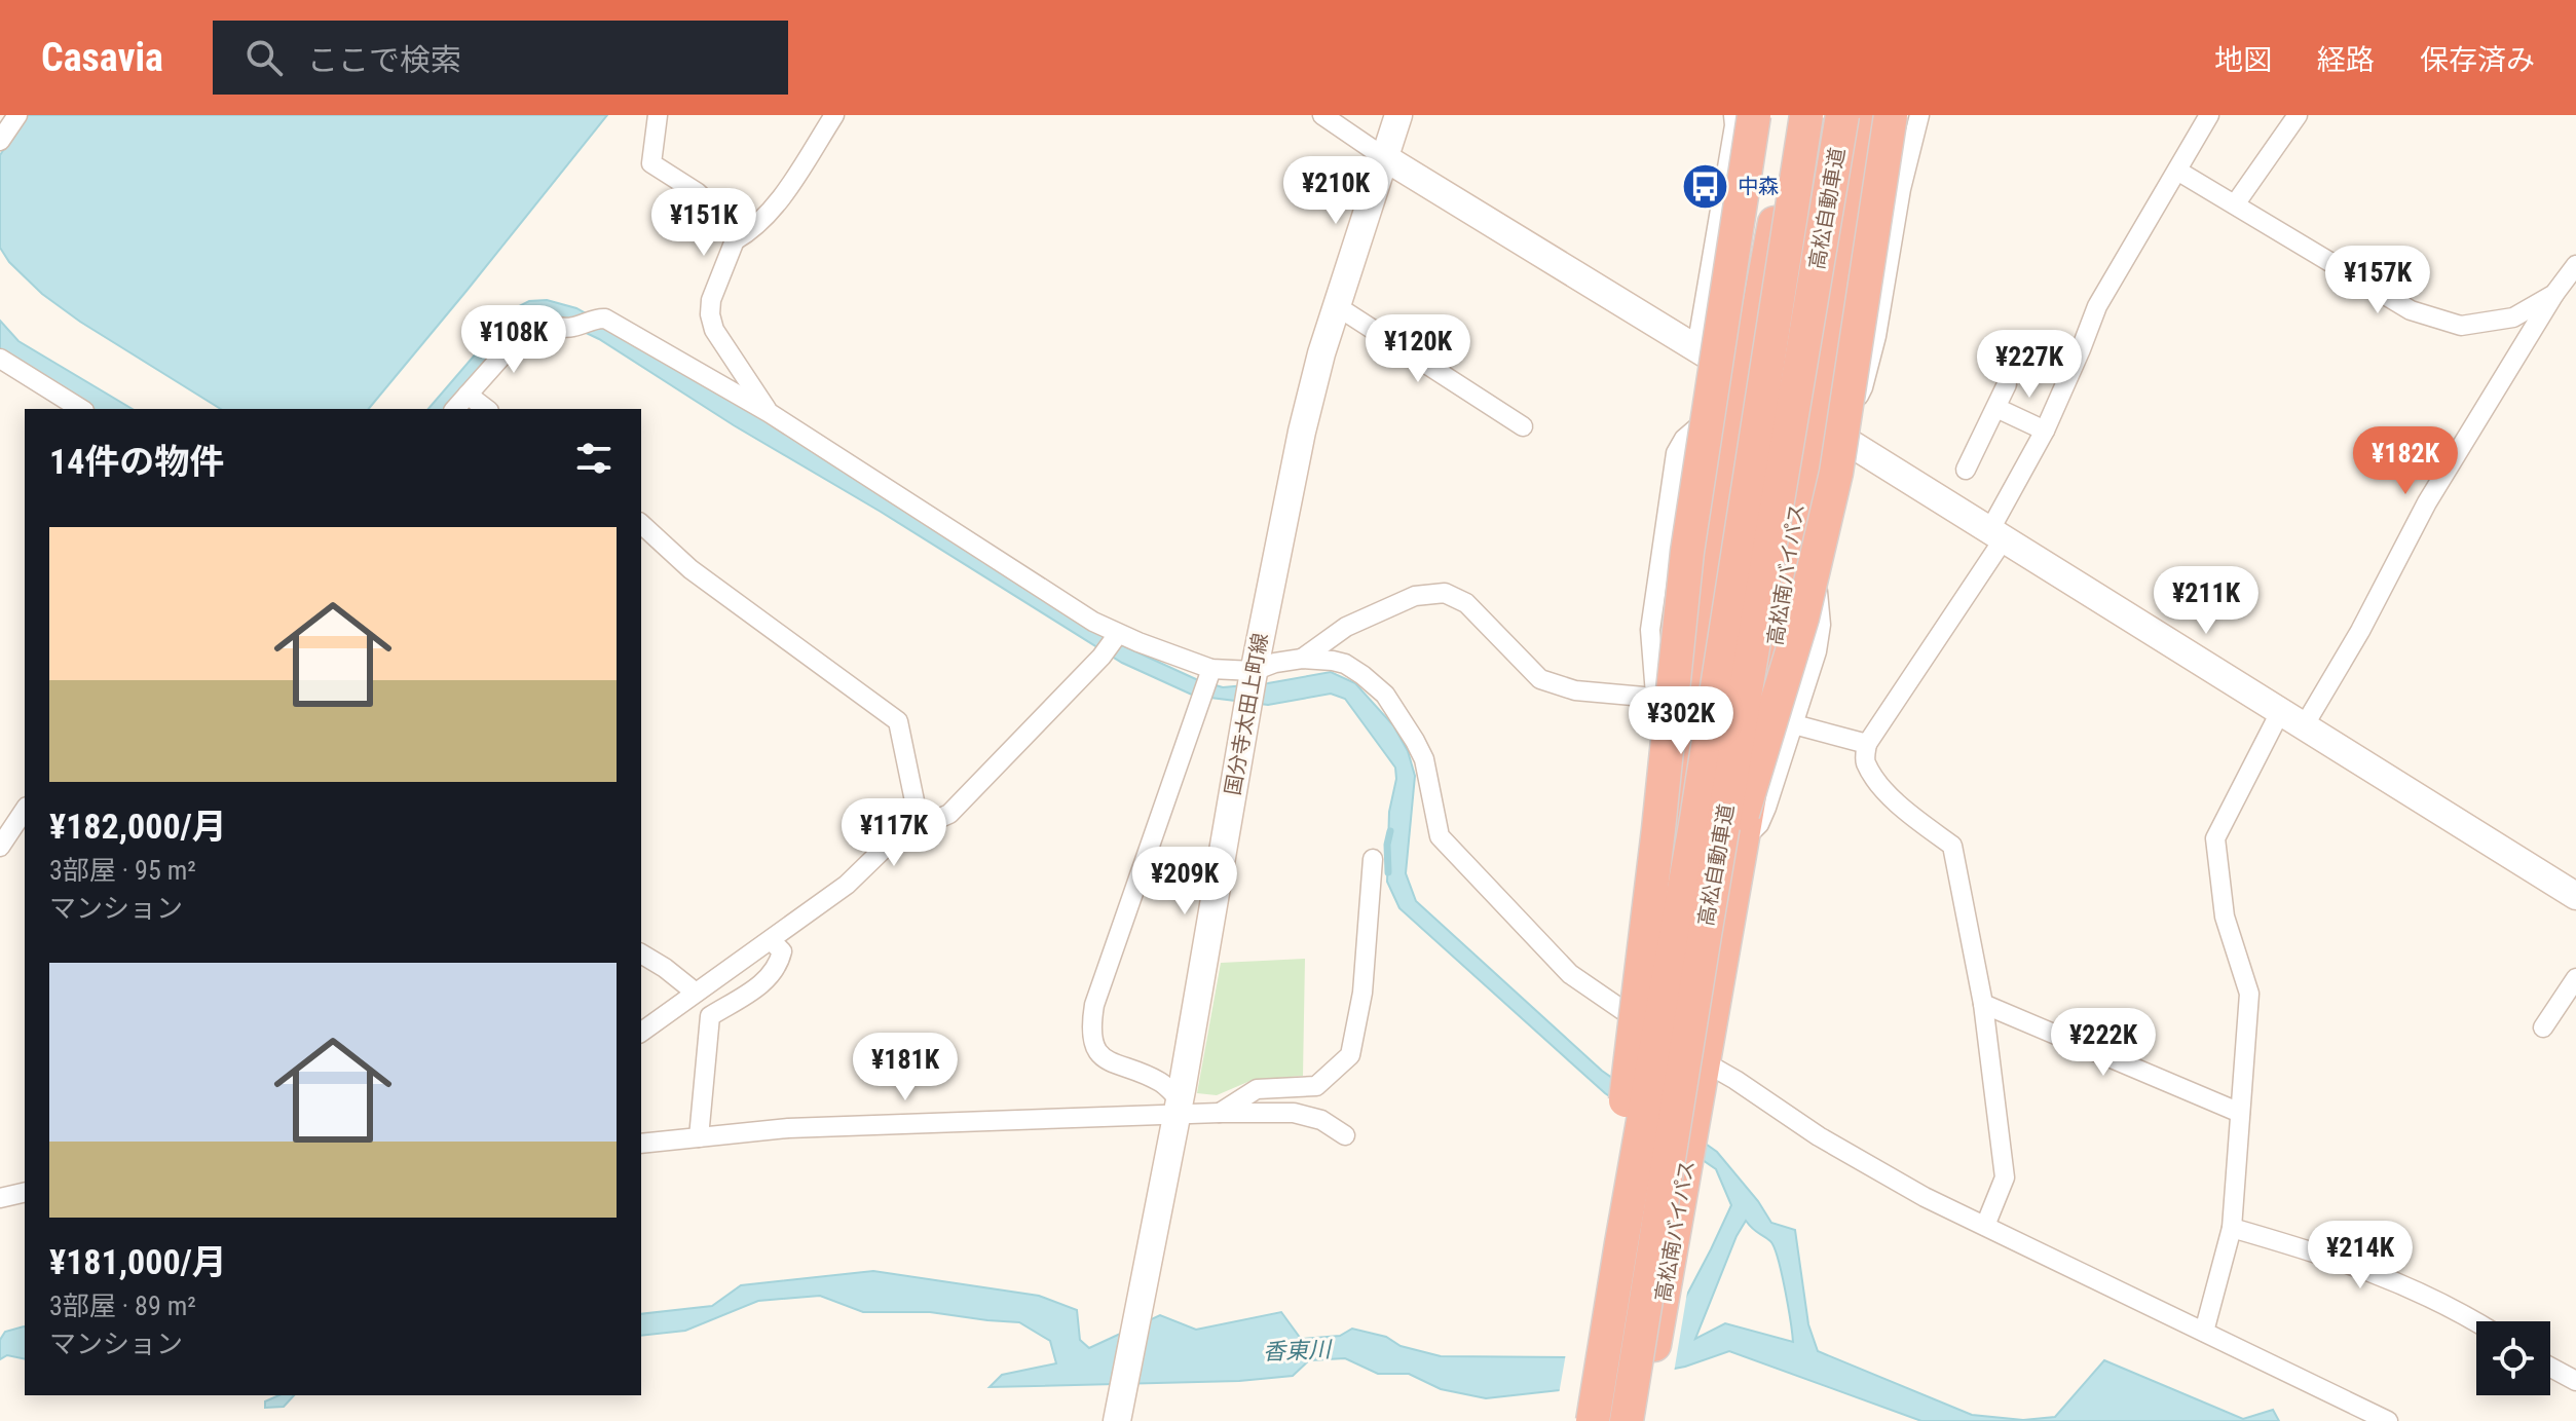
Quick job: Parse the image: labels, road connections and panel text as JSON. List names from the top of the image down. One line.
{"streets":{"highway":["高松自動車道","高松南バイパス"],"street":["国分寺太田上町線"]},"water":["香東川"],"places":{"bus stop":["中森"]},"page":{"header":"Casavia","search":"ここで検索","nav":["地図","経路","保存済み"],"price":["¥210K","¥151K","¥157K","¥108K","¥120K","¥227K","¥182K","¥211K","¥302K","¥117K","¥209K","¥222K","¥181K","¥214K"],"heading":"14件の物件","list":[{"name":"¥182,000/月","note":"3部屋 · 95 m² · マンション"},{"name":"¥181,000/月","note":"3部屋 · 89 m² · マンション"}]}}
